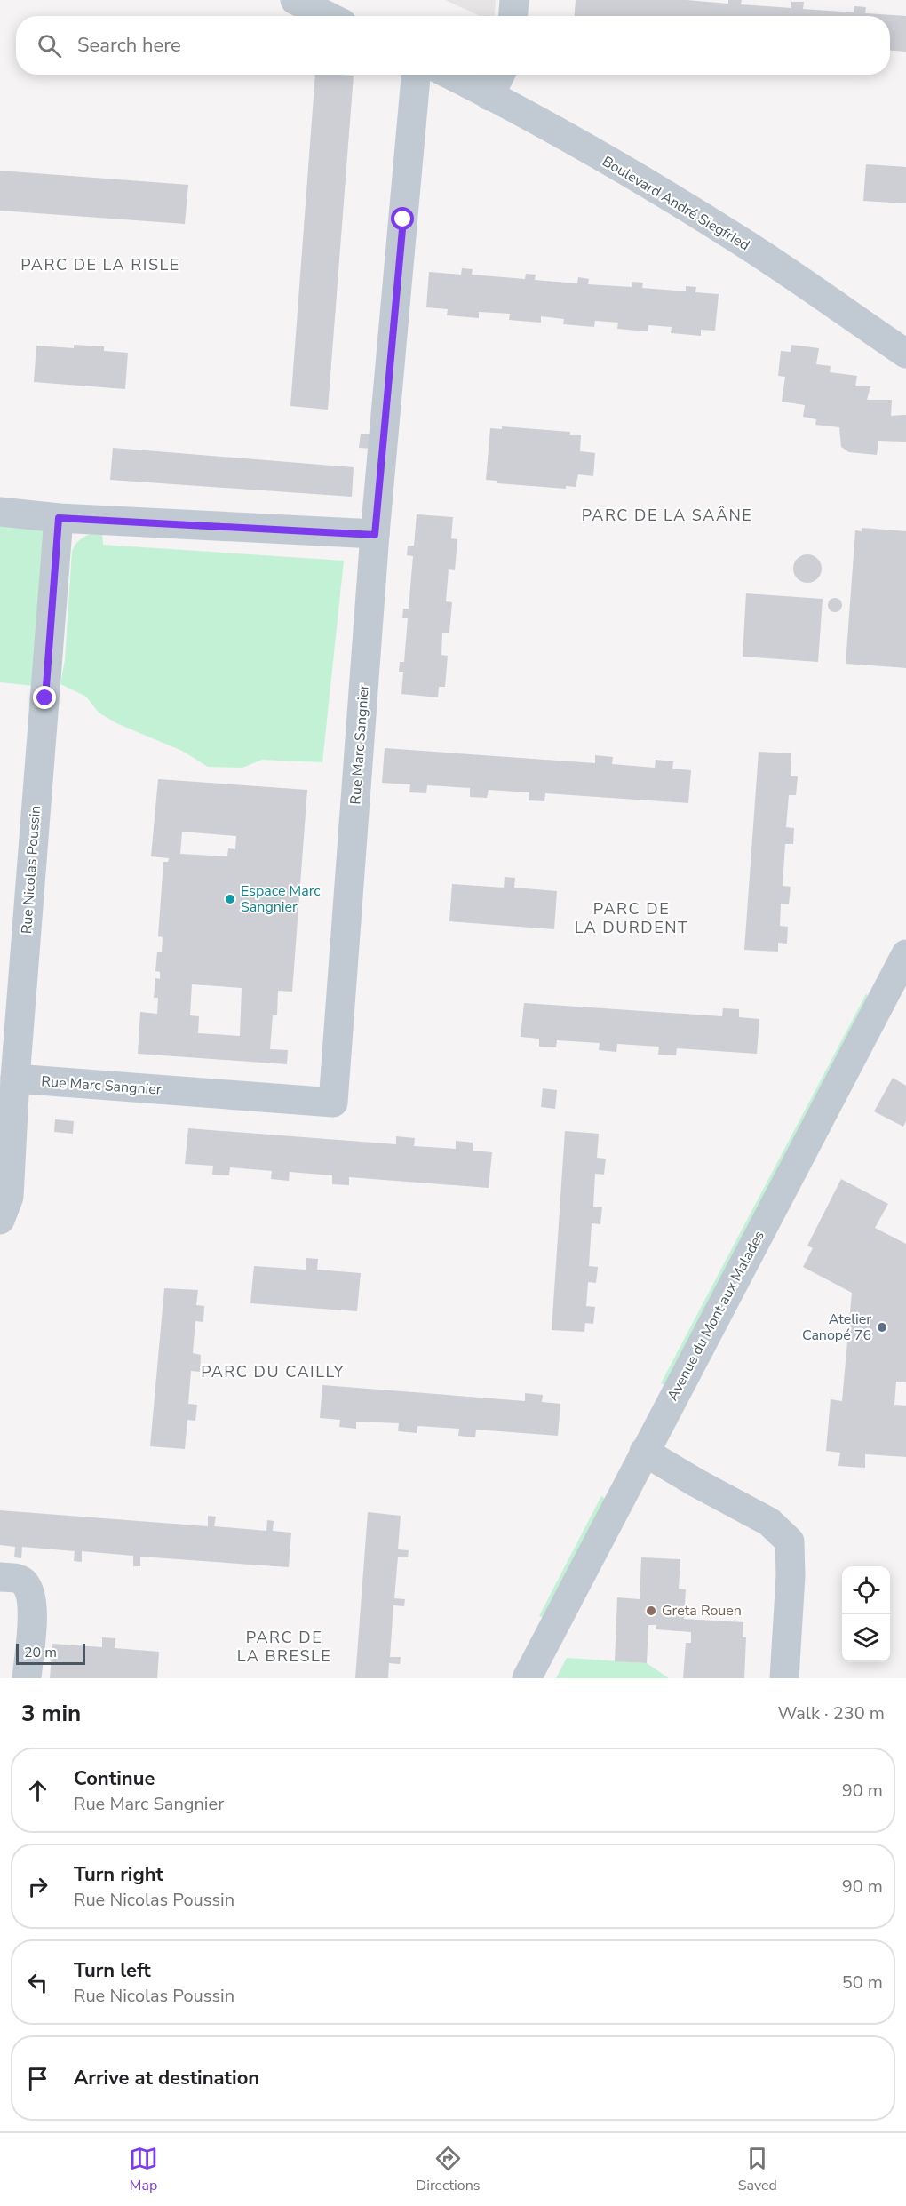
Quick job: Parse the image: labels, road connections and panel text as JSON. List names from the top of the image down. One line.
{"streets":{"street":["Boulevard André Siegfried","Rue Marc Sangnier","Rue Nicolas Poussin","Avenue du Mont aux Malades"]},"crossings":[["Rue Marc Sangnier","Rue Nicolas Poussin"]],"districts":["PARC DE LA RISLE","PARC DE LA SAÂNE","PARC DE LA DURDENT","PARC DU CAILLY","PARC DE LA BRESLE"],"places":["Espace Marc Sangnier","Atelier Canopé 76","Greta Rouen"],"scale_bar":"20 m","page":{"search":"Search here","scale":"20 m","heading":["3 min","Walk · 230 m"],"list":[["Continue","Rue Marc Sangnier","90 m"],["Turn right","Rue Nicolas Poussin","90 m"],["Turn left","Rue Nicolas Poussin","50 m"],"Arrive at destination"],"nav":["Map","Directions","Saved"]}}
